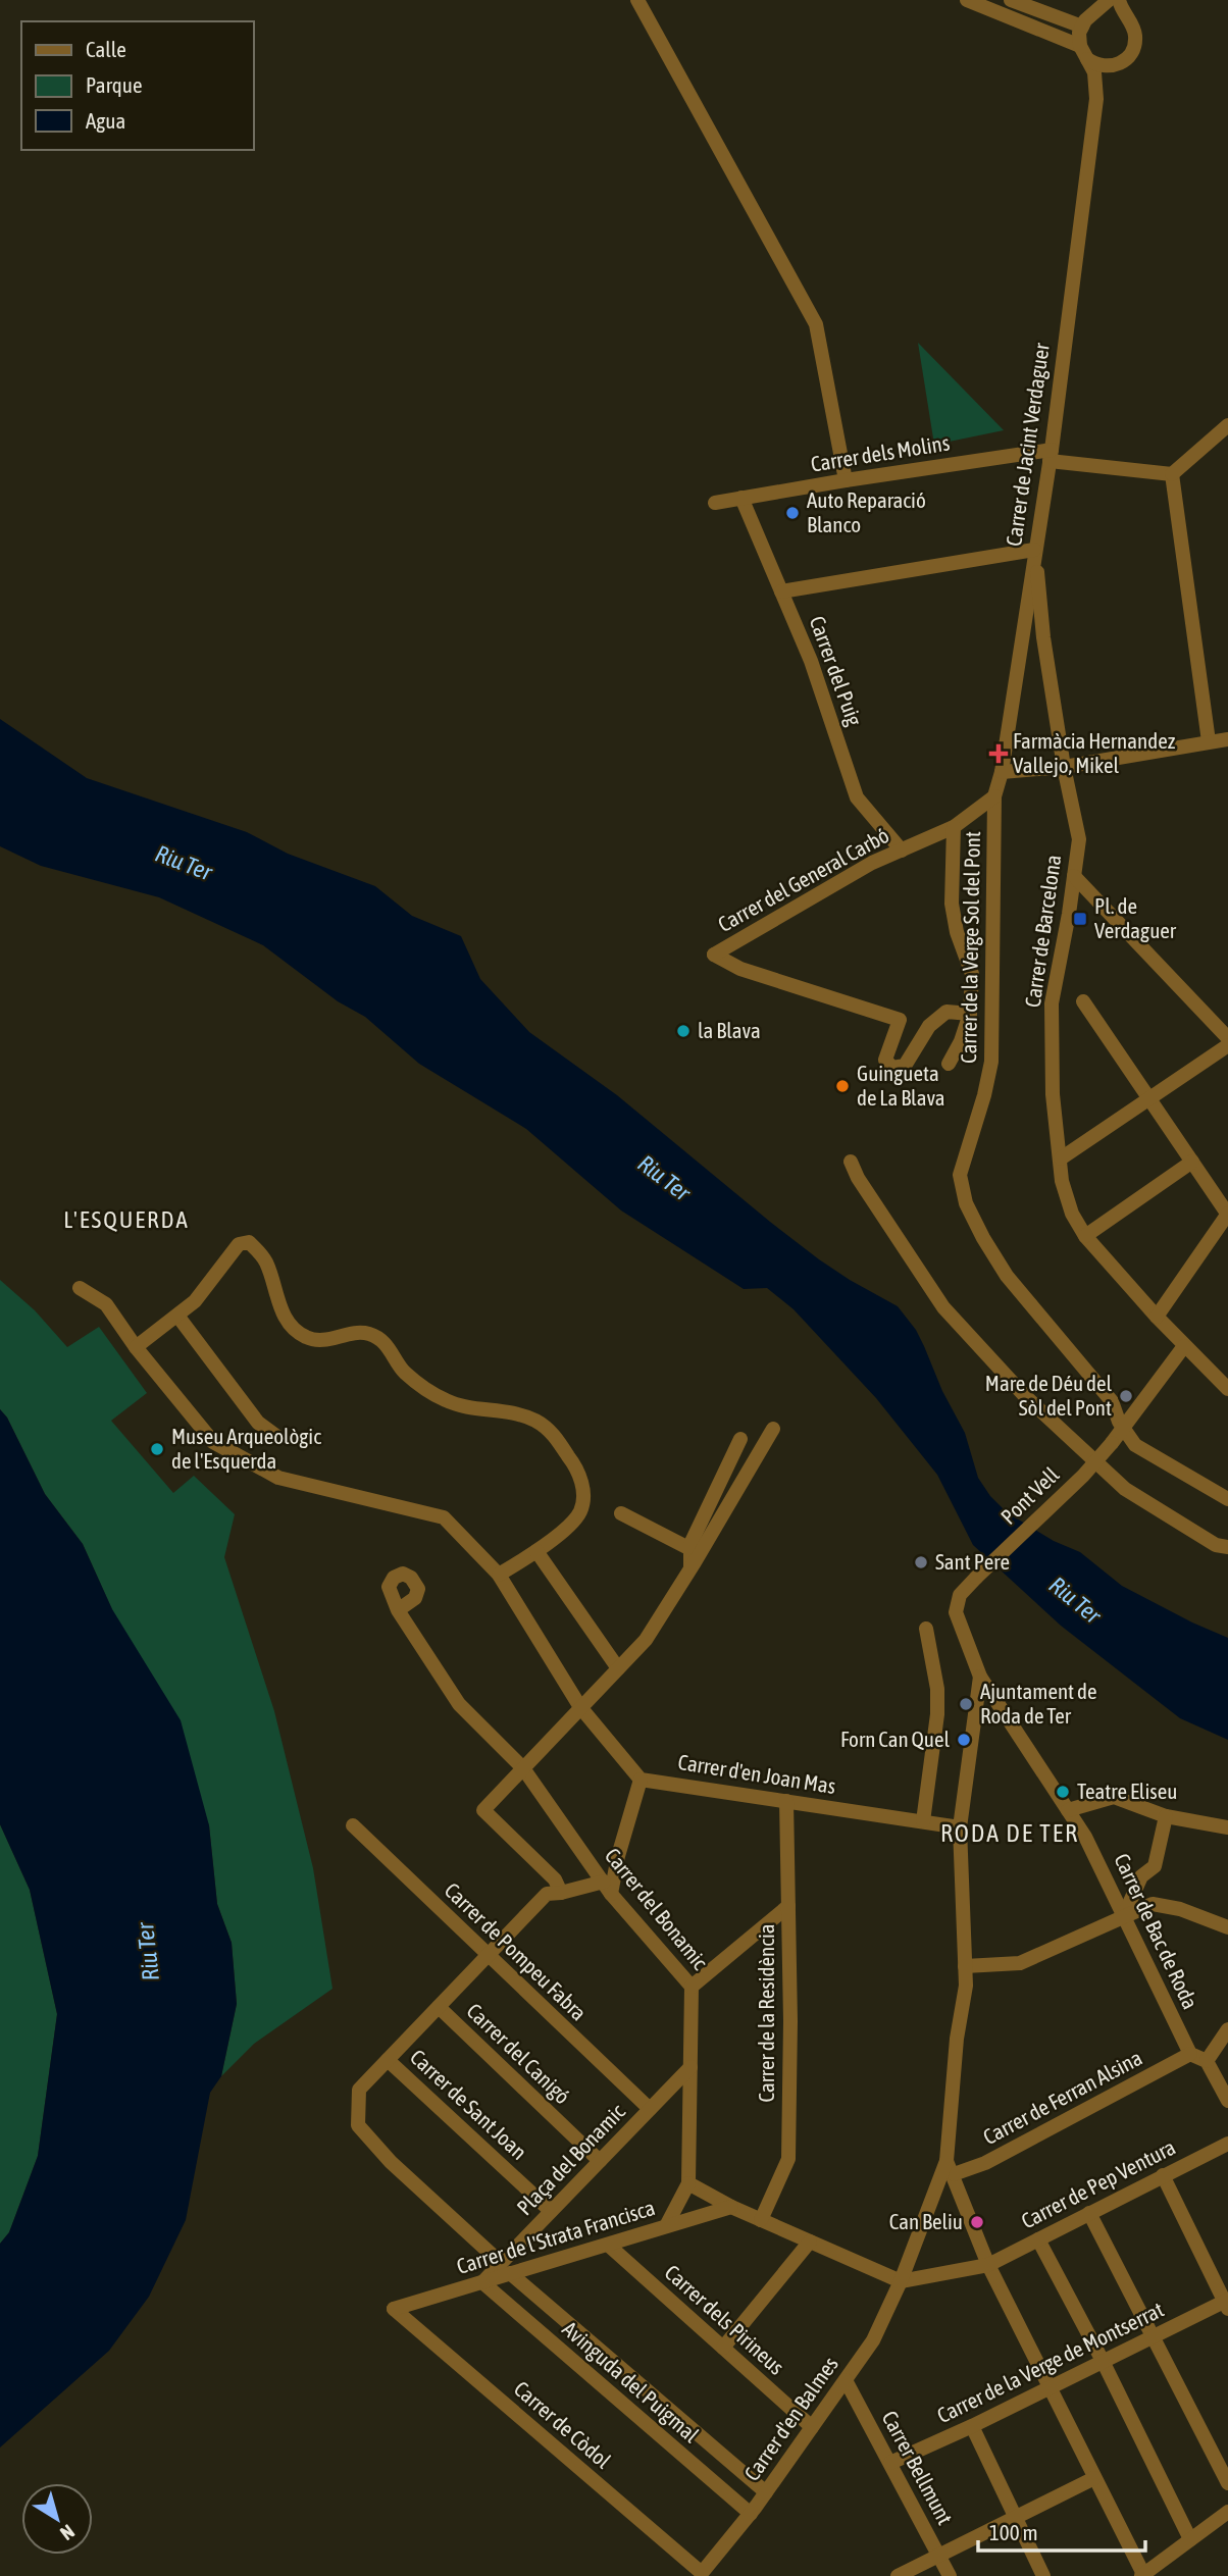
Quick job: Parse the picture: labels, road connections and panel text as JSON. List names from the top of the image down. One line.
{"streets":{"street":["Carrer de Jacint Verdaguer","Carrer dels Molins","Carrer del Puig","Carrer del General Carbó","Carrer de Barcelona","Carrer de la Verge Sol del Pont","Pont Vell","Carrer d'en Joan Mas","Carrer del Bonamic","Carrer de Bac de Roda","Carrer de Pompeu Fabra","Carrer de la Residència","Carrer del Canigó","Carrer de Ferran Alsina","Carrer de Sant Joan","Plaça del Bonamic","Carrer de Pep Ventura","Carrer de l'Strata Francisca","Carrer dels Pirineus","Carrer de la Verge de Montserrat","Avinguda del Puigmal","Carrer d'en Balmes","Carrer de Còdol","Carrer Bellmunt"]},"crossings":[["Carrer de Jacint Verdaguer","Carrer dels Molins"],["Carrer de Jacint Verdaguer","Carrer del General Carbó"],["Carrer de Jacint Verdaguer","Carrer de Barcelona"],["Carrer de Jacint Verdaguer","Carrer de la Verge Sol del Pont"],["Carrer dels Molins","Carrer del Puig"],["Carrer del Puig","Carrer del General Carbó"],["Carrer del General Carbó","Carrer de la Verge Sol del Pont"],["Carrer de Barcelona","Pont Vell"],["Carrer de la Verge Sol del Pont","Pont Vell"],["Pont Vell","Carrer de Bac de Roda"],["Carrer d'en Joan Mas","Carrer de la Residència"],["Carrer del Bonamic","Plaça del Bonamic"],["Carrer del Bonamic","Carrer de l'Strata Francisca"],["Carrer del Bonamic","Avinguda del Puigmal"],["Carrer de Bac de Roda","Carrer de Ferran Alsina"],["Carrer de Pompeu Fabra","Plaça del Bonamic"],["Carrer de Pompeu Fabra","Avinguda del Puigmal"],["Carrer del Canigó","Plaça del Bonamic"],["Carrer del Canigó","Avinguda del Puigmal"],["Carrer de Ferran Alsina","Carrer d'en Balmes"],["Carrer de Sant Joan","Plaça del Bonamic"],["Carrer de Sant Joan","Avinguda del Puigmal"],["Plaça del Bonamic","Carrer de l'Strata Francisca"],["Plaça del Bonamic","Avinguda del Puigmal"],["Carrer de Pep Ventura","Carrer d'en Balmes"],["Carrer de l'Strata Francisca","Carrer dels Pirineus"],["Carrer de l'Strata Francisca","Avinguda del Puigmal"],["Carrer de l'Strata Francisca","Carrer de Còdol"],["Carrer dels Pirineus","Carrer d'en Balmes"],["Carrer de la Verge de Montserrat","Carrer Bellmunt"],["Avinguda del Puigmal","Carrer d'en Balmes"],["Carrer d'en Balmes","Carrer de Còdol"],["Carrer d'en Balmes","Carrer Bellmunt"]],"districts":["L'ESQUERDA","RODA DE TER"],"water":["Riu Ter"],"places":{"other":["Auto Reparació Blanco","la Blava","Guingueta de La Blava","Mare de Déu del Sòl del Pont","Museu Arqueològic de l'Esquerda","Sant Pere","Ajuntament de Roda de Ter","Forn Can Quel","Teatre Eliseu","Can Beliu"],"health":["Farmàcia Hernandez Vallejo, Mikel"],"transit":["Pl. de Verdaguer"]},"legend":["Calle","Parque","Agua"],"scale_bar":"100 m","north":"bottom right"}
